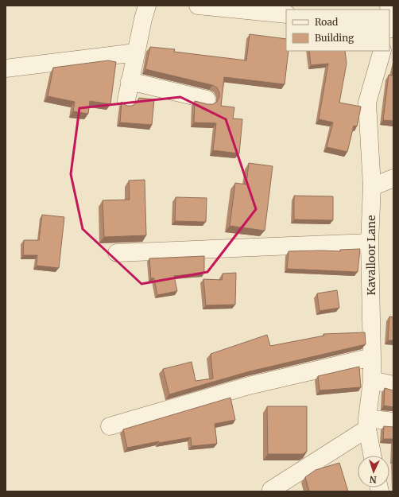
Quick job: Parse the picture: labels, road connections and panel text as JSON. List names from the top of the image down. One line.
{"streets":{"street":["Kavalloor Lane"]},"legend":["Road","Building"],"north":"bottom"}
